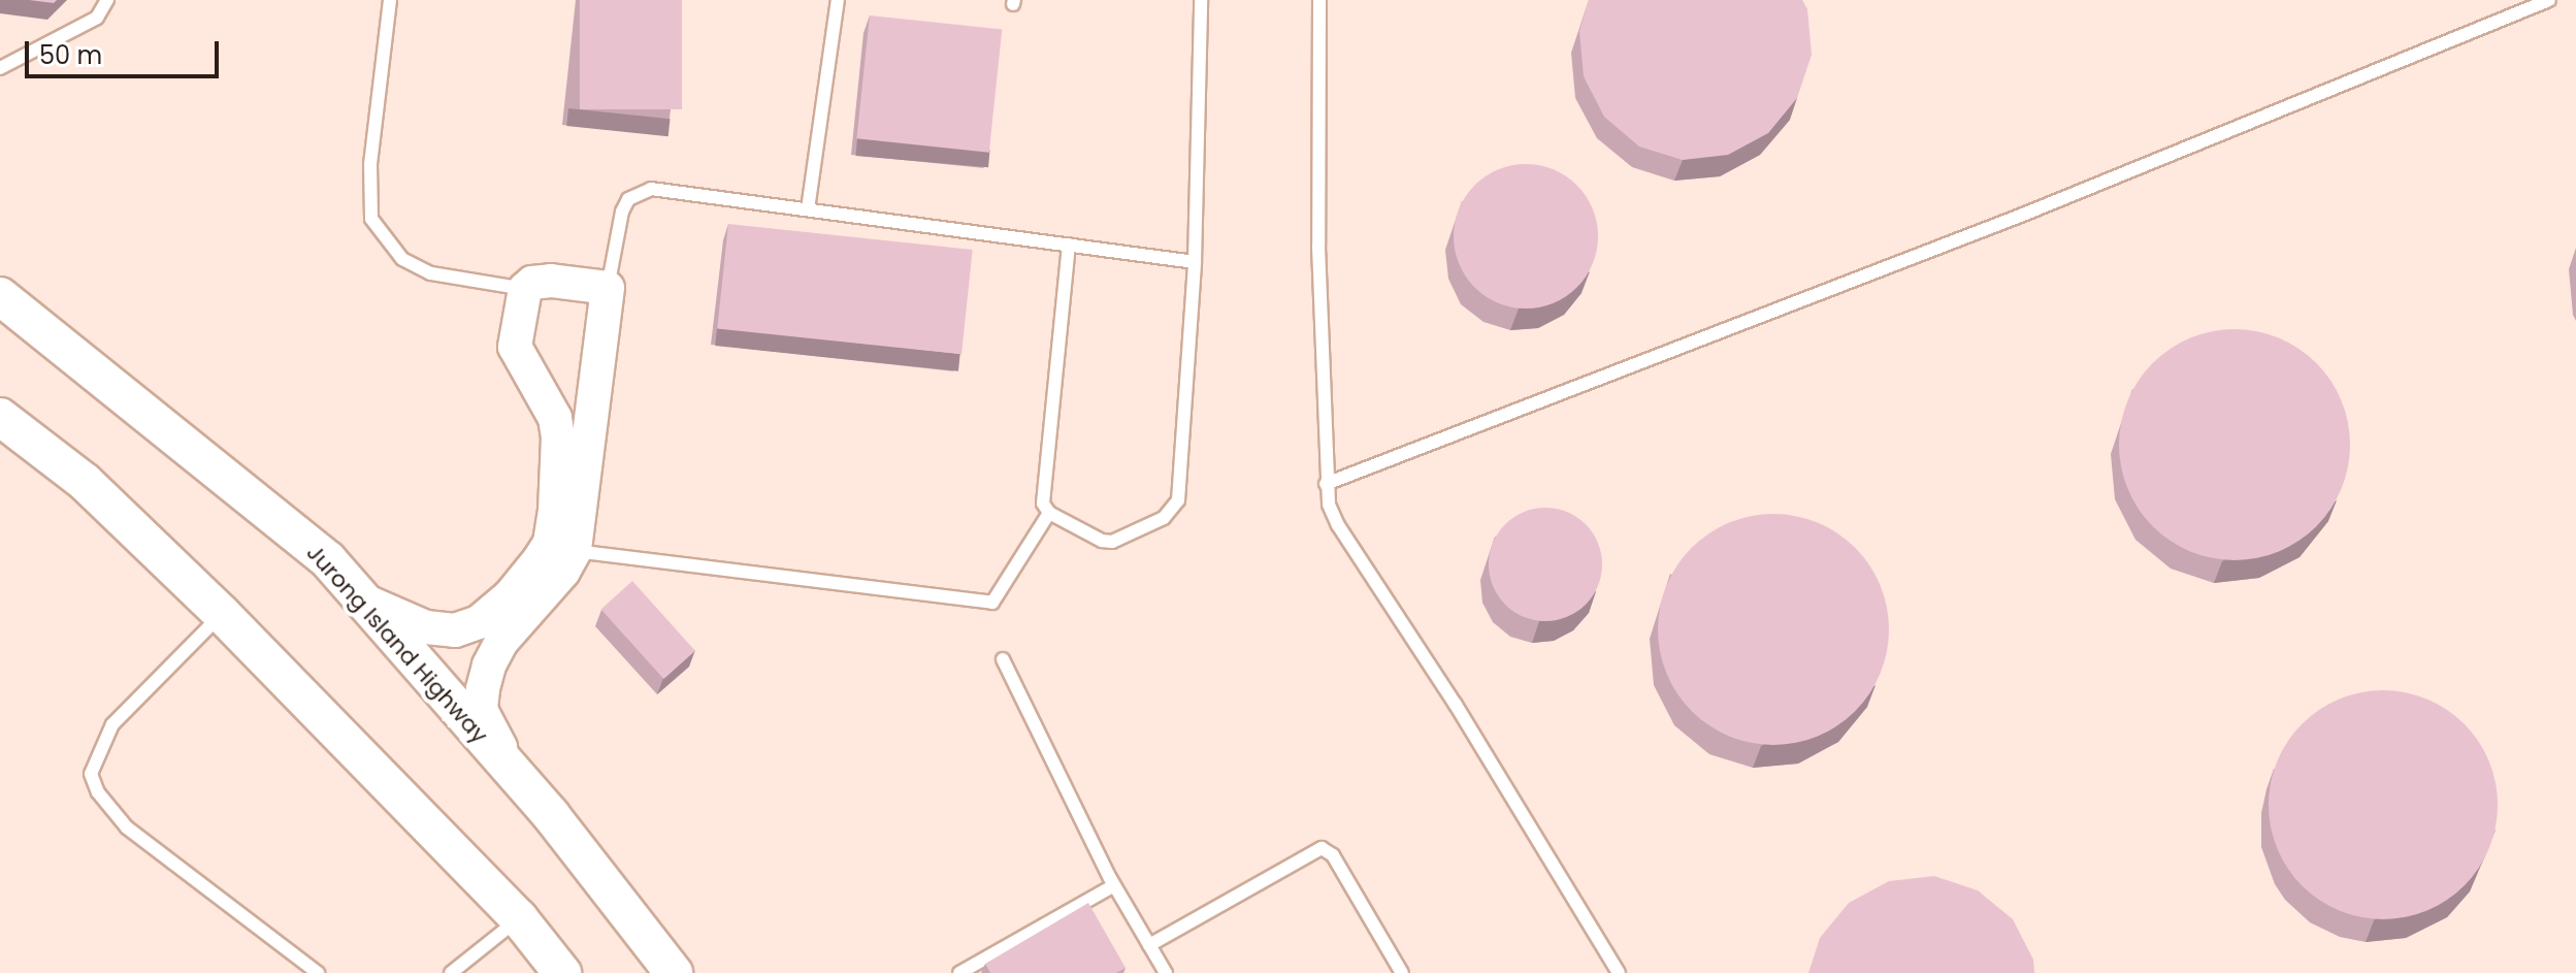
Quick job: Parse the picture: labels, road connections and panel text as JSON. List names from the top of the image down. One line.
{"streets":{"main road":["Jurong Island Highway"]},"scale_bar":"50 m"}
